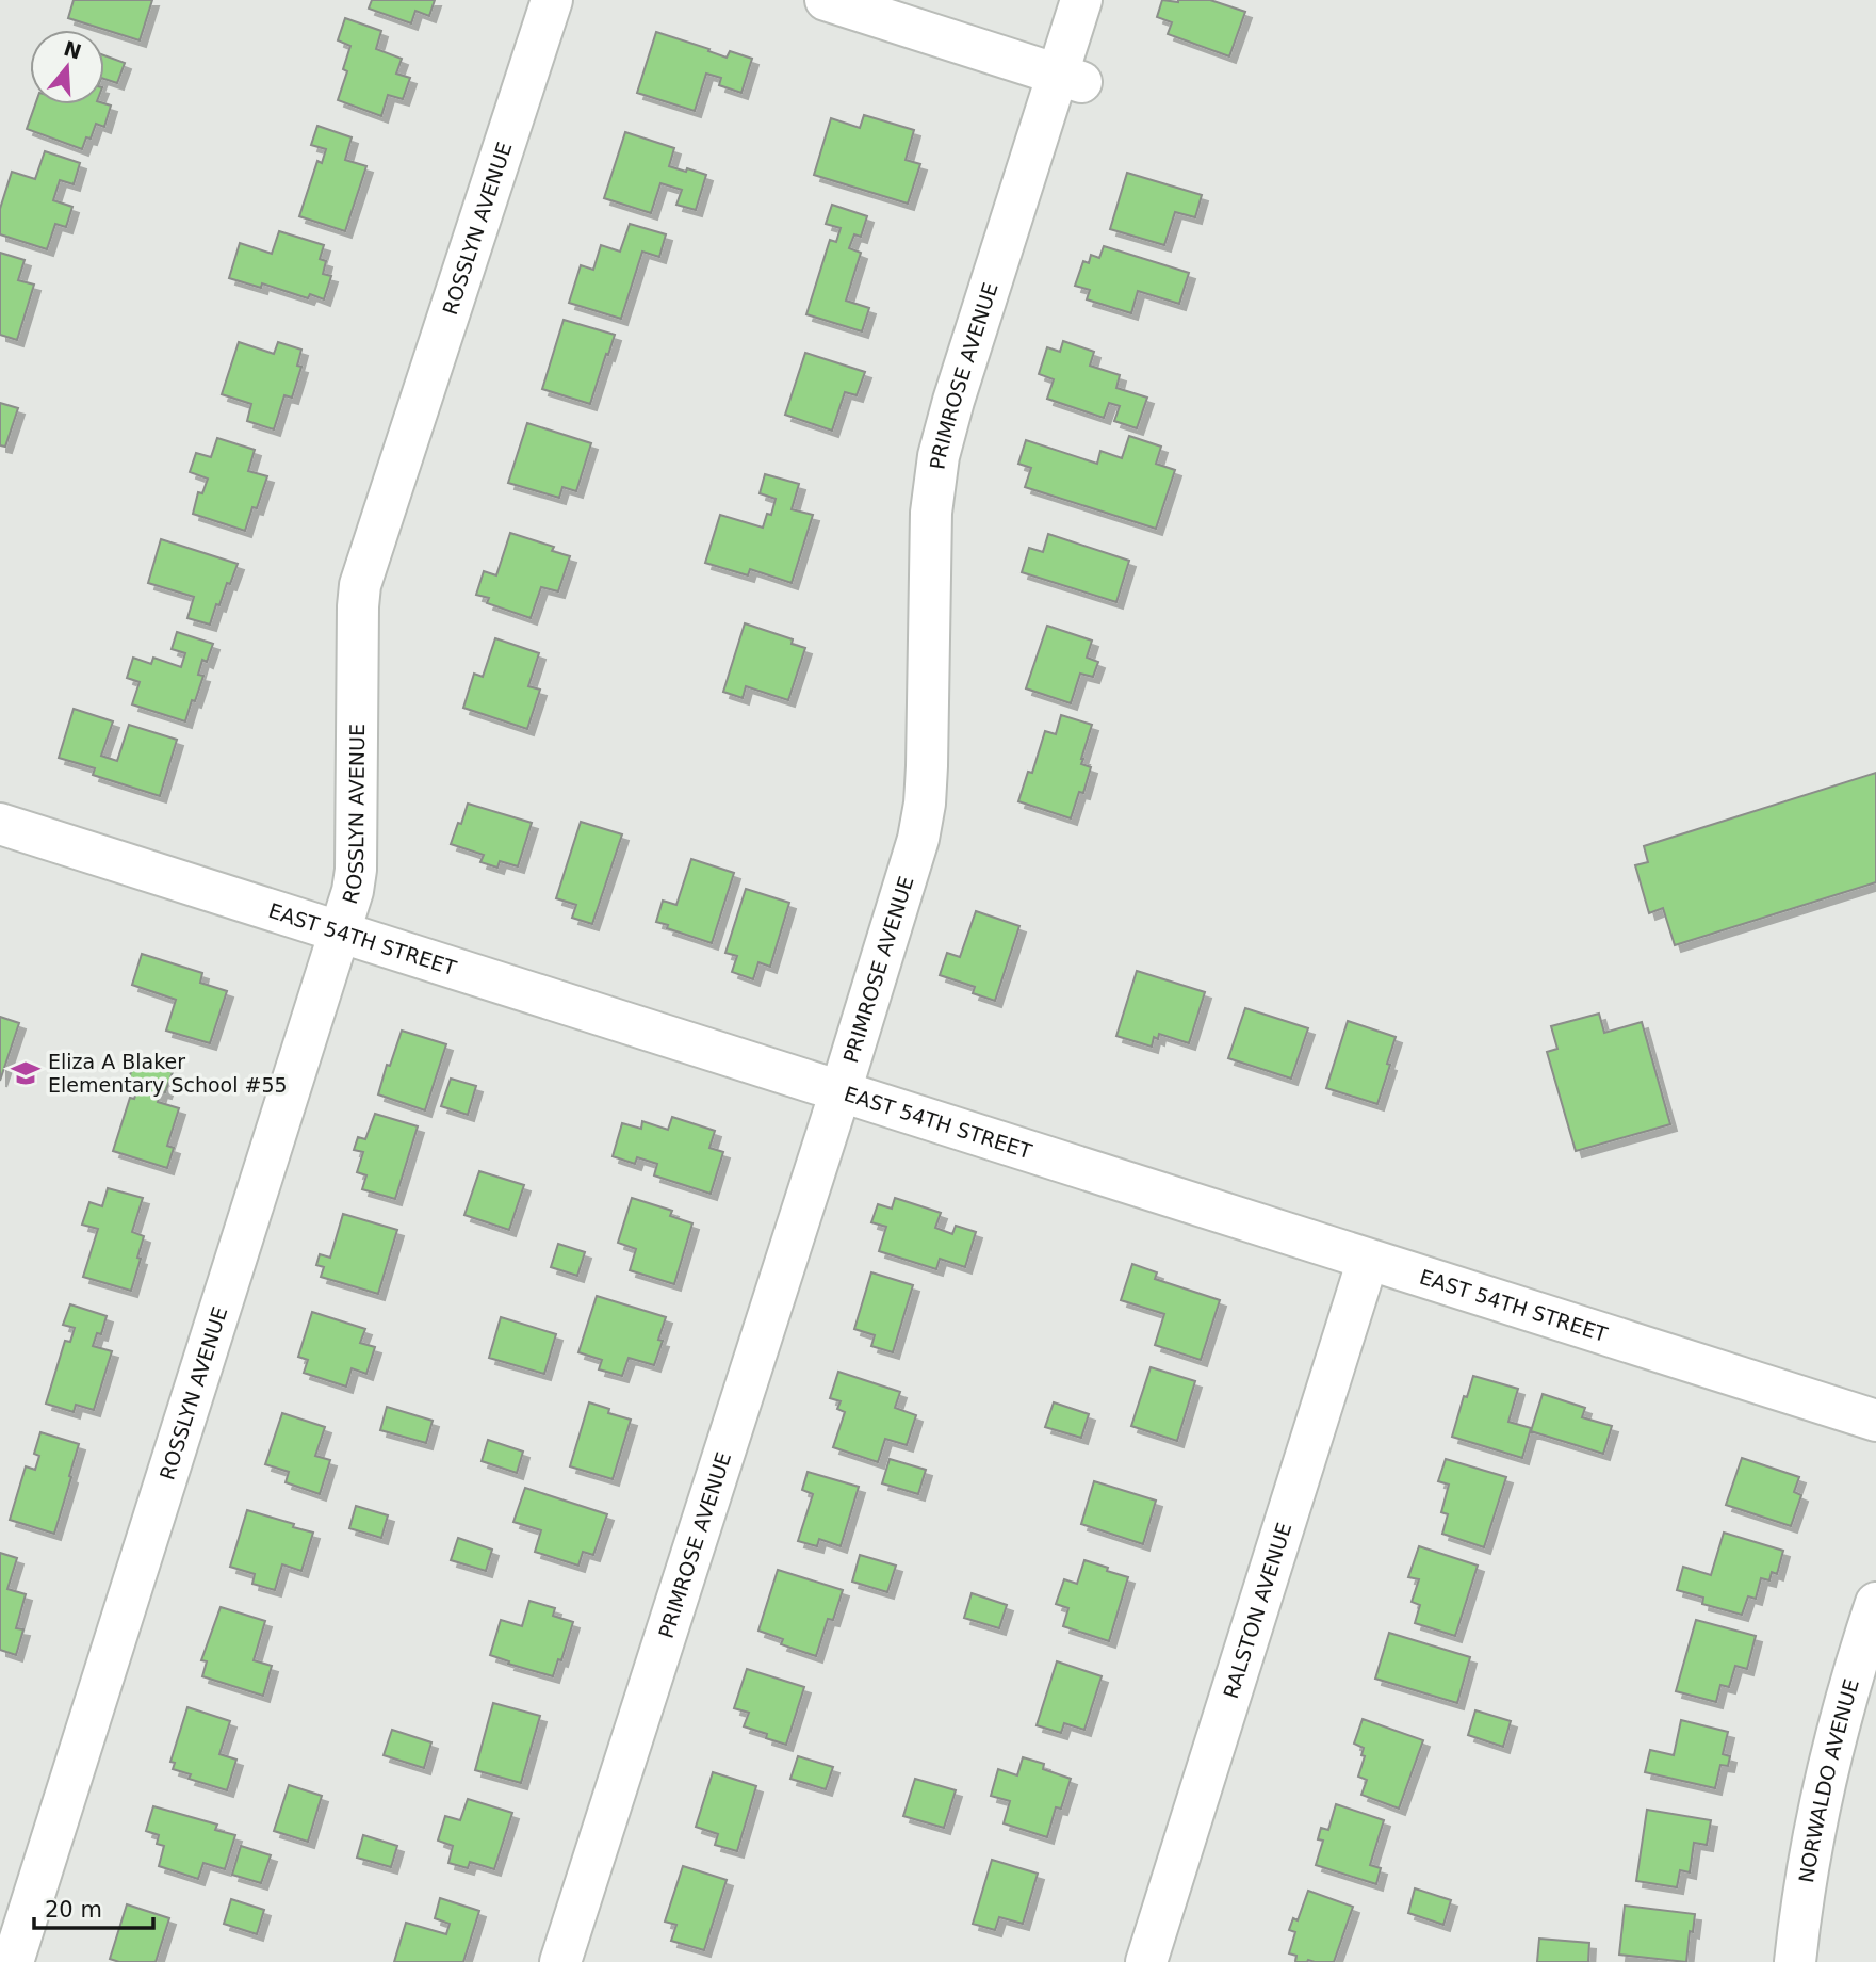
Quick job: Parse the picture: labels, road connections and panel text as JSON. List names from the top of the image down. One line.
{"streets":{"street":["ROSSLYN AVENUE","PRIMROSE AVENUE","EAST 54TH STREET","RALSTON AVENUE","NORWALDO AVENUE"]},"crossings":[["ROSSLYN AVENUE","EAST 54TH STREET"],["PRIMROSE AVENUE","EAST 54TH STREET"],["EAST 54TH STREET","RALSTON AVENUE"]],"places":{"school or university":["Eliza A Blaker Elementary School #55"]},"scale_bar":"20 m","north":"top"}
